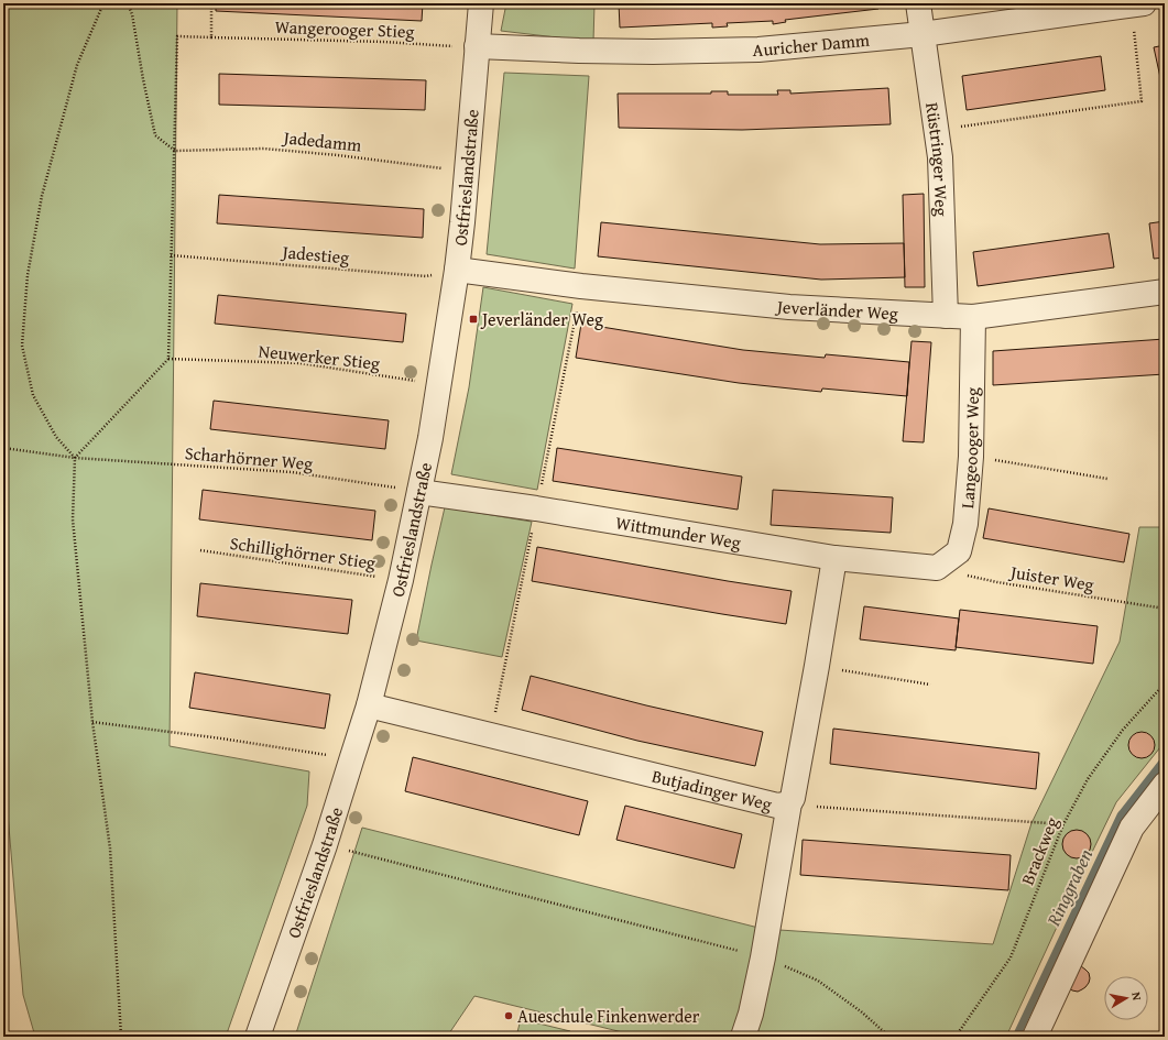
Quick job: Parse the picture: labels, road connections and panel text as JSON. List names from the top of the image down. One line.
{"streets":{"street":["Auricher Damm","Rüstringer Weg","Ostfrieslandstraße","Jeverländer Weg","Langeooger Weg","Wittmunder Weg","Butjadinger Weg"],"path":["Wangerooger Stieg","Jadedamm","Jadestieg","Neuwerker Stieg","Scharhörner Weg","Schillighörner Stieg","Juister Weg","Brackweg"]},"crossings":[["Wangerooger Stieg","Auricher Damm"],["Wangerooger Stieg","Jadedamm"],["Wangerooger Stieg","Ostfrieslandstraße"],["Auricher Damm","Rüstringer Weg"],["Auricher Damm","Ostfrieslandstraße"],["Jadedamm","Ostfrieslandstraße"],["Rüstringer Weg","Jeverländer Weg"],["Ostfrieslandstraße","Jadestieg"],["Ostfrieslandstraße","Jeverländer Weg"],["Ostfrieslandstraße","Neuwerker Stieg"],["Ostfrieslandstraße","Scharhörner Weg"],["Ostfrieslandstraße","Wittmunder Weg"],["Ostfrieslandstraße","Schillighörner Stieg"],["Ostfrieslandstraße","Butjadinger Weg"],["Jadestieg","Jeverländer Weg"],["Jeverländer Weg","Langeooger Weg"],["Langeooger Weg","Wittmunder Weg"],["Langeooger Weg","Juister Weg"],["Scharhörner Weg","Wittmunder Weg"],["Wittmunder Weg","Juister Weg"],["Butjadinger Weg","Brackweg"]],"water":["Ringgraben"],"places":{"transit":["Jeverländer Weg"],"other":["Aueschule Finkenwerder"]},"north":"right"}
